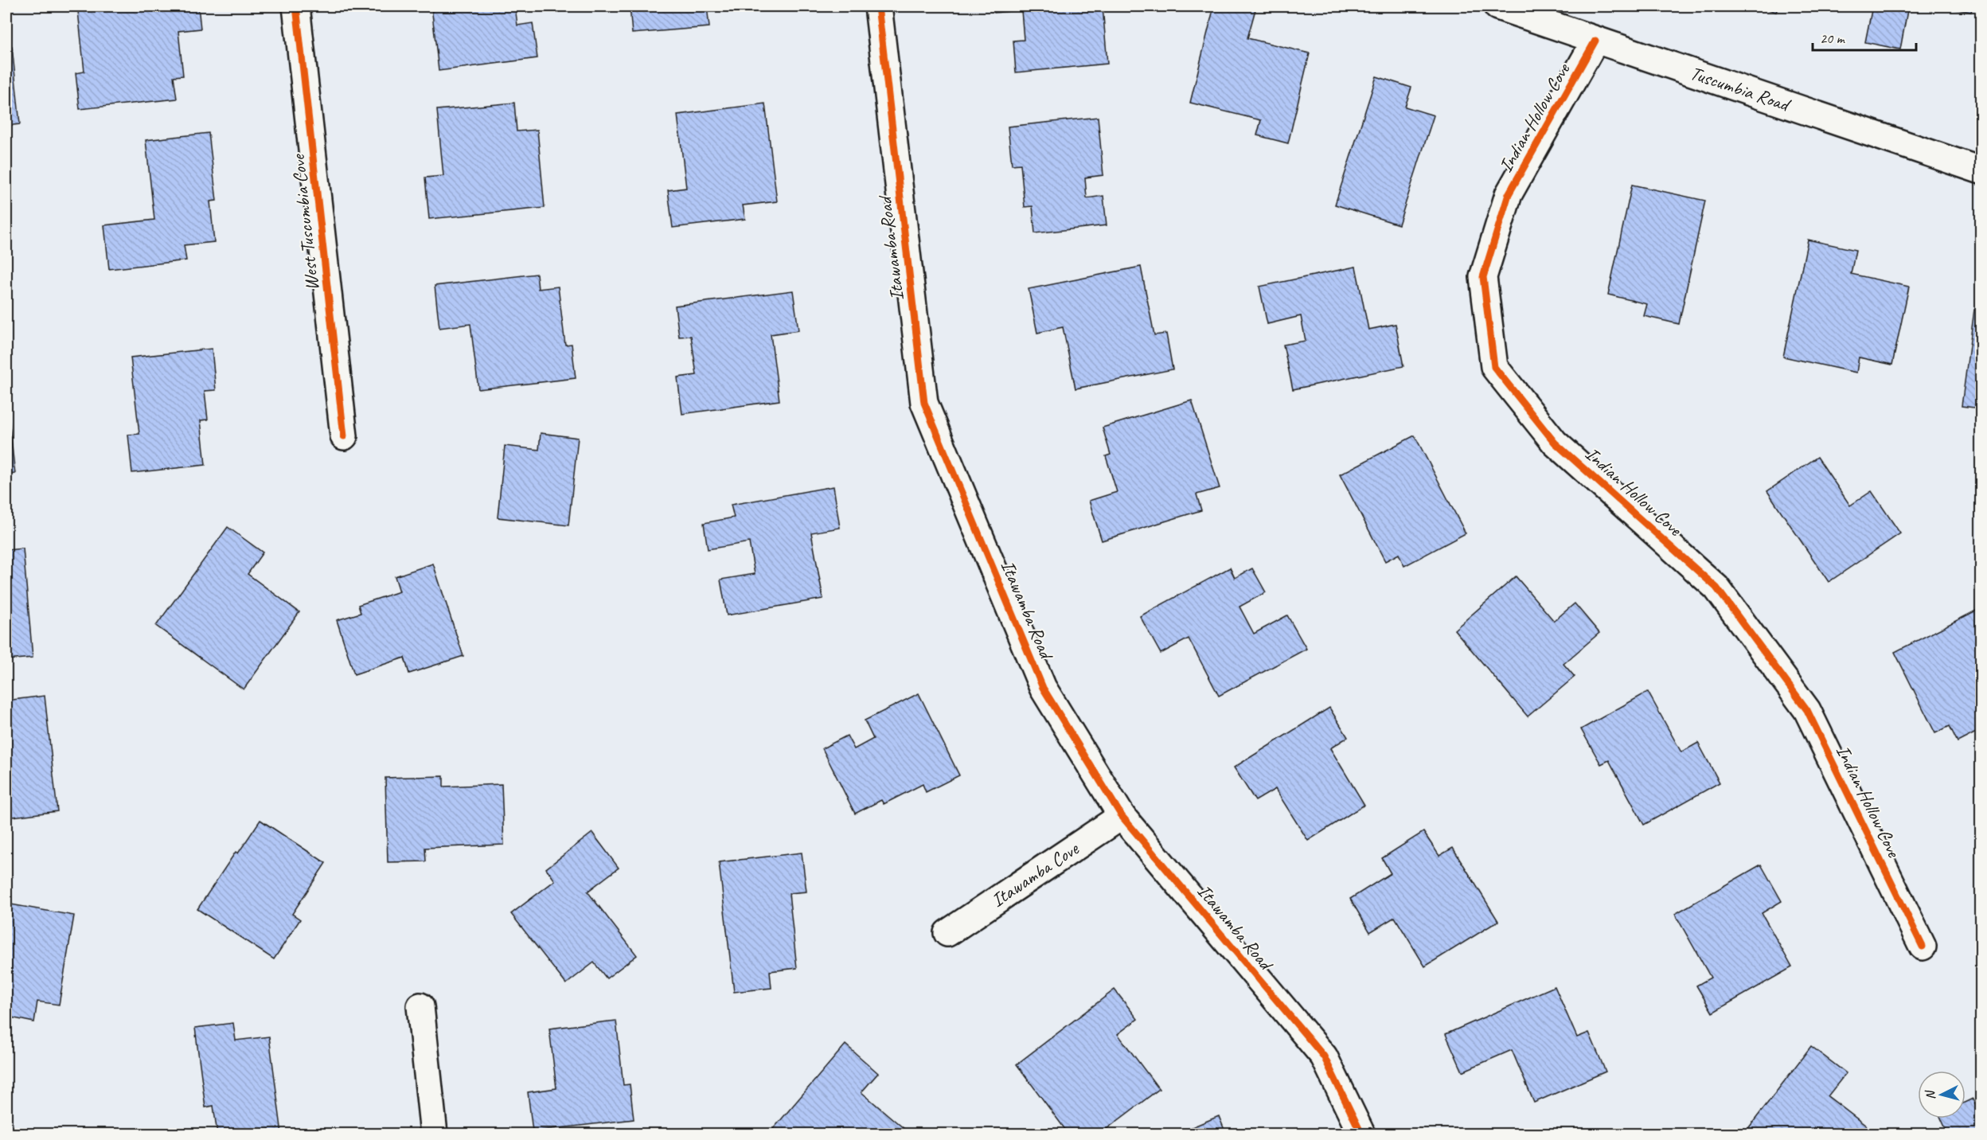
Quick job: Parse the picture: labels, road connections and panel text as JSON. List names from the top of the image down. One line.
{"streets":{"street":["Tuscumbia Road","Indian Hollow Cove","West Tuscumbia Cove","Itawamba Road","Itawamba Cove"]},"crossings":[["Tuscumbia Road","Indian Hollow Cove"],["Itawamba Road","Itawamba Cove"]],"scale_bar":"20 m","north":"left"}
